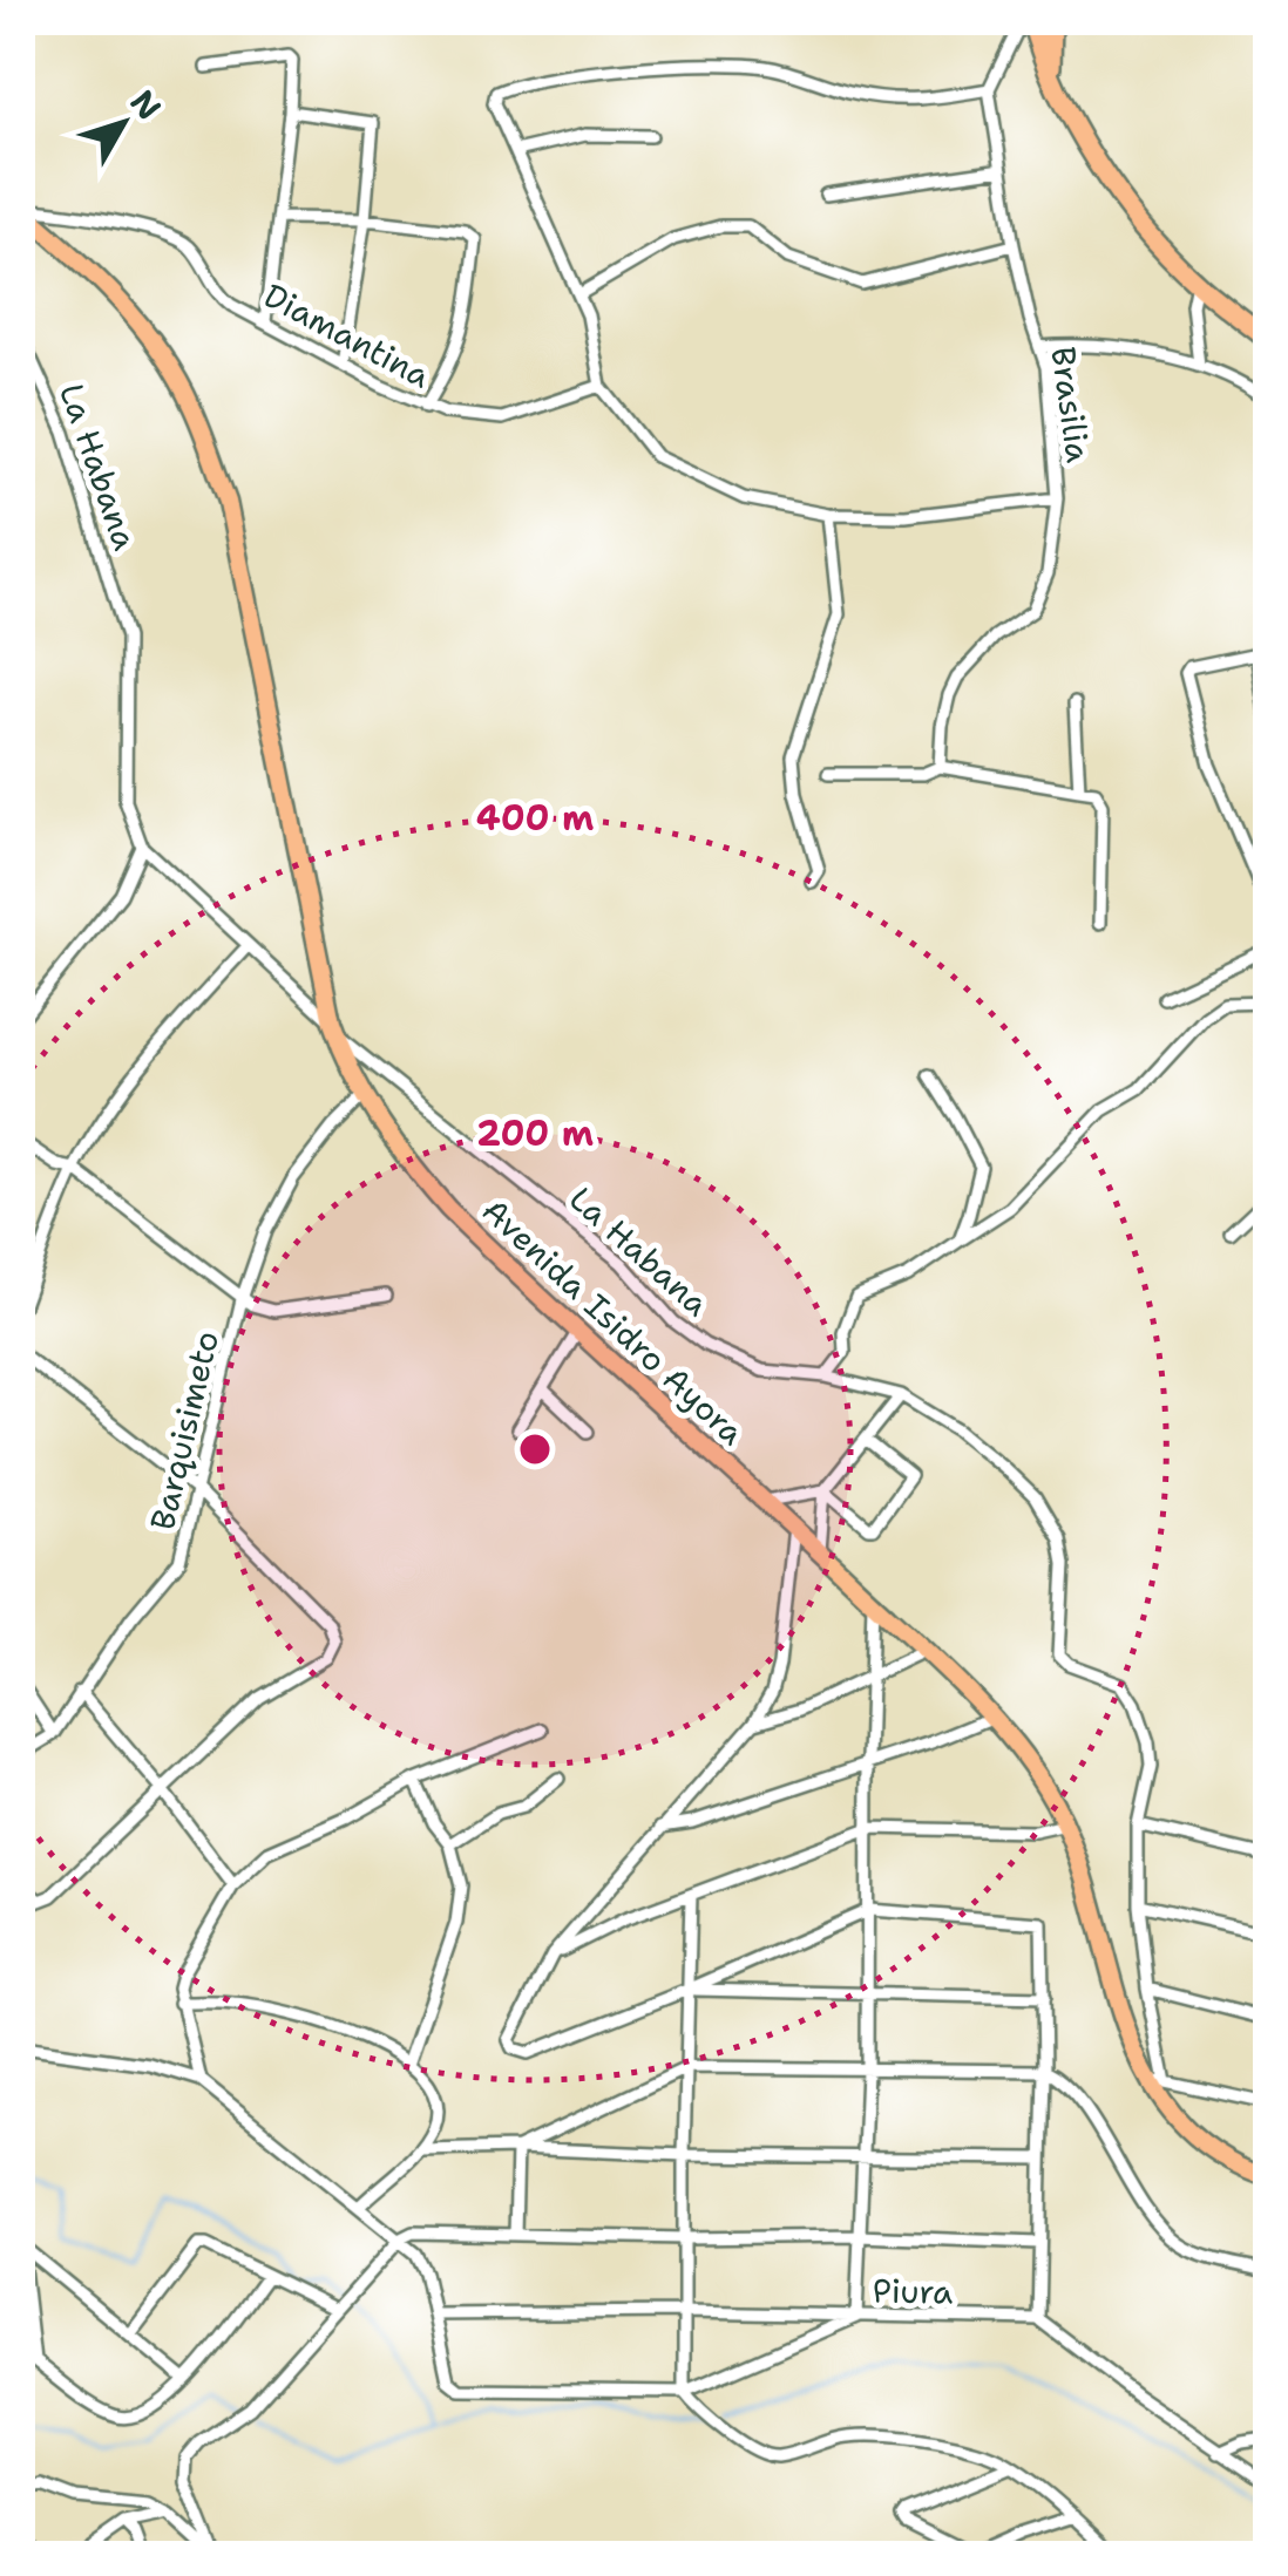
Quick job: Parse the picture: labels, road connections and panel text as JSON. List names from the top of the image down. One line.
{"streets":{"main road":["Avenida Isidro Ayora"],"street":["Diamantina","Brasilia","La Habana","Barquisimeto","Piura"]},"crossings":[["Diamantina","Avenida Isidro Ayora"],["La Habana","Avenida Isidro Ayora"],["Avenida Isidro Ayora","Barquisimeto"]],"north":"top right","rings":["400 m","200 m"]}
